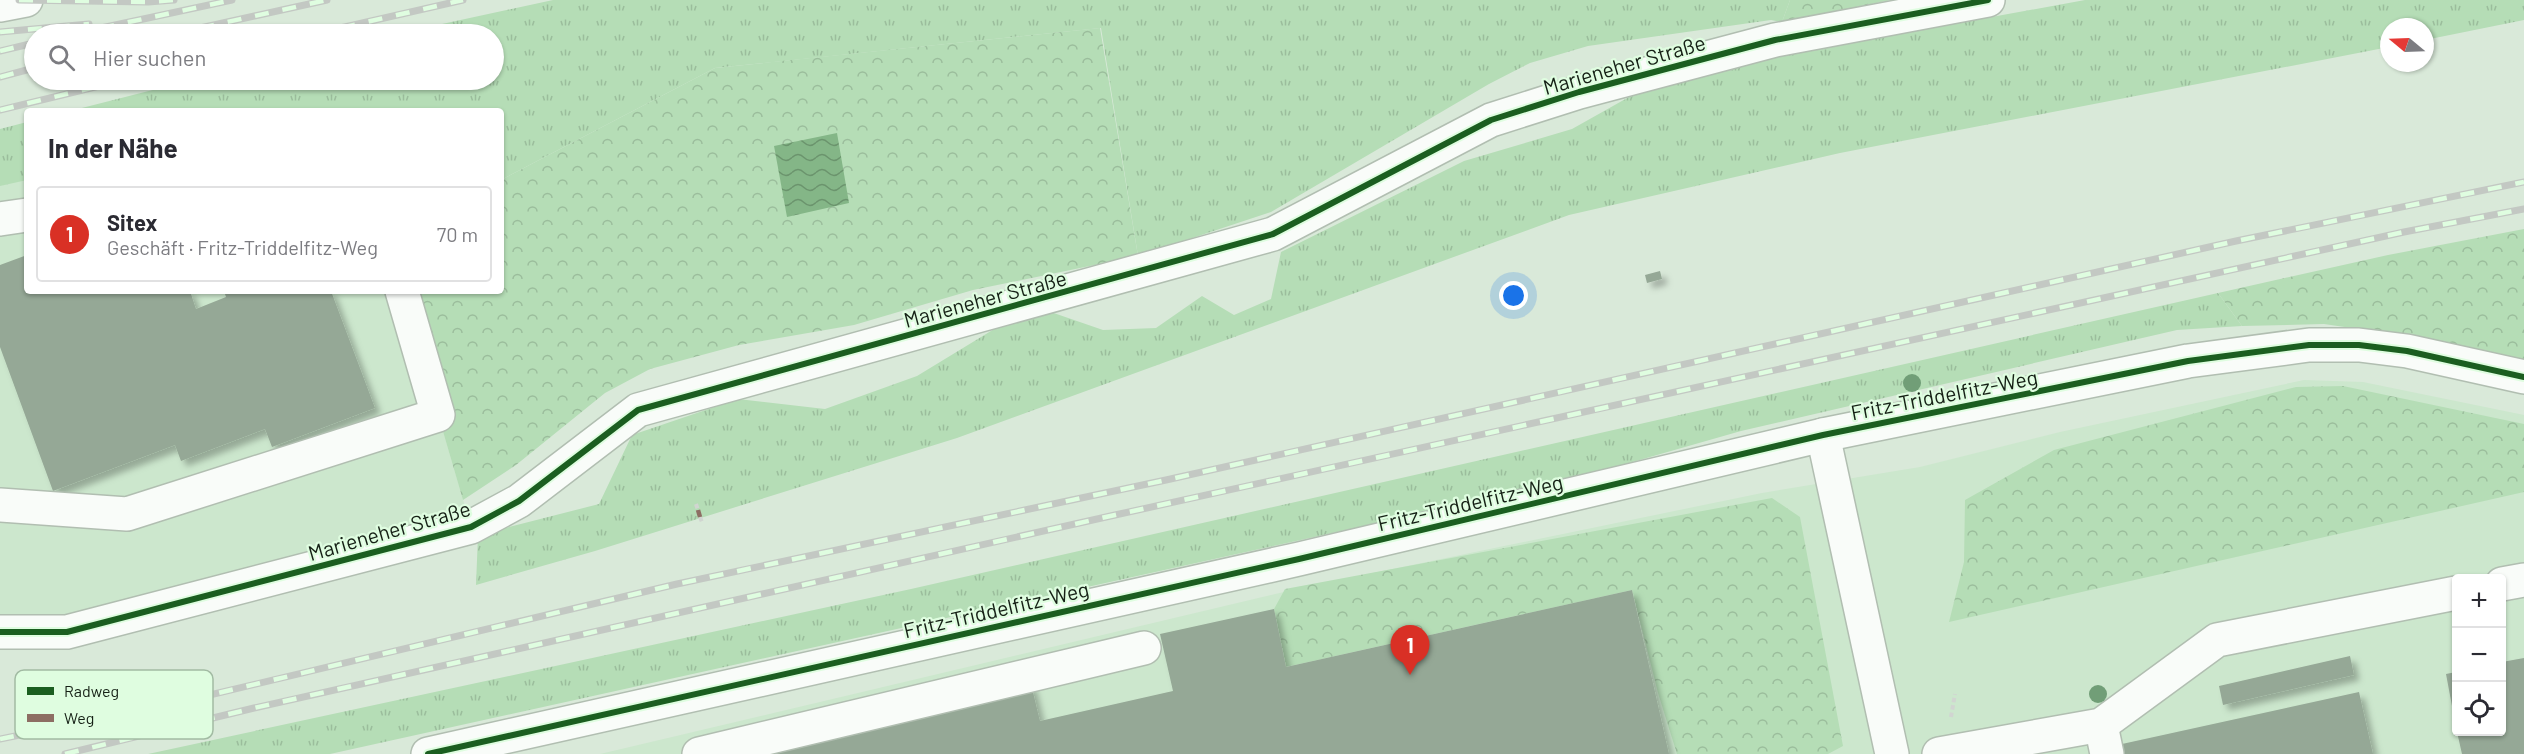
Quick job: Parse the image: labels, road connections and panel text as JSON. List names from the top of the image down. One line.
{"streets":{"street":["Marieneher Straße","Fritz-Triddelfitz-Weg"]},"legend":["Radweg","Weg"],"north":"left","page":{"search":"Hier suchen","heading":"In der Nähe","list":[{"mark":"1","name":"Sitex","note":"Geschäft · Fritz-Triddelfitz-Weg","value":"70 m"}],"map_buttons":["+","−"],"pins":"1"}}
